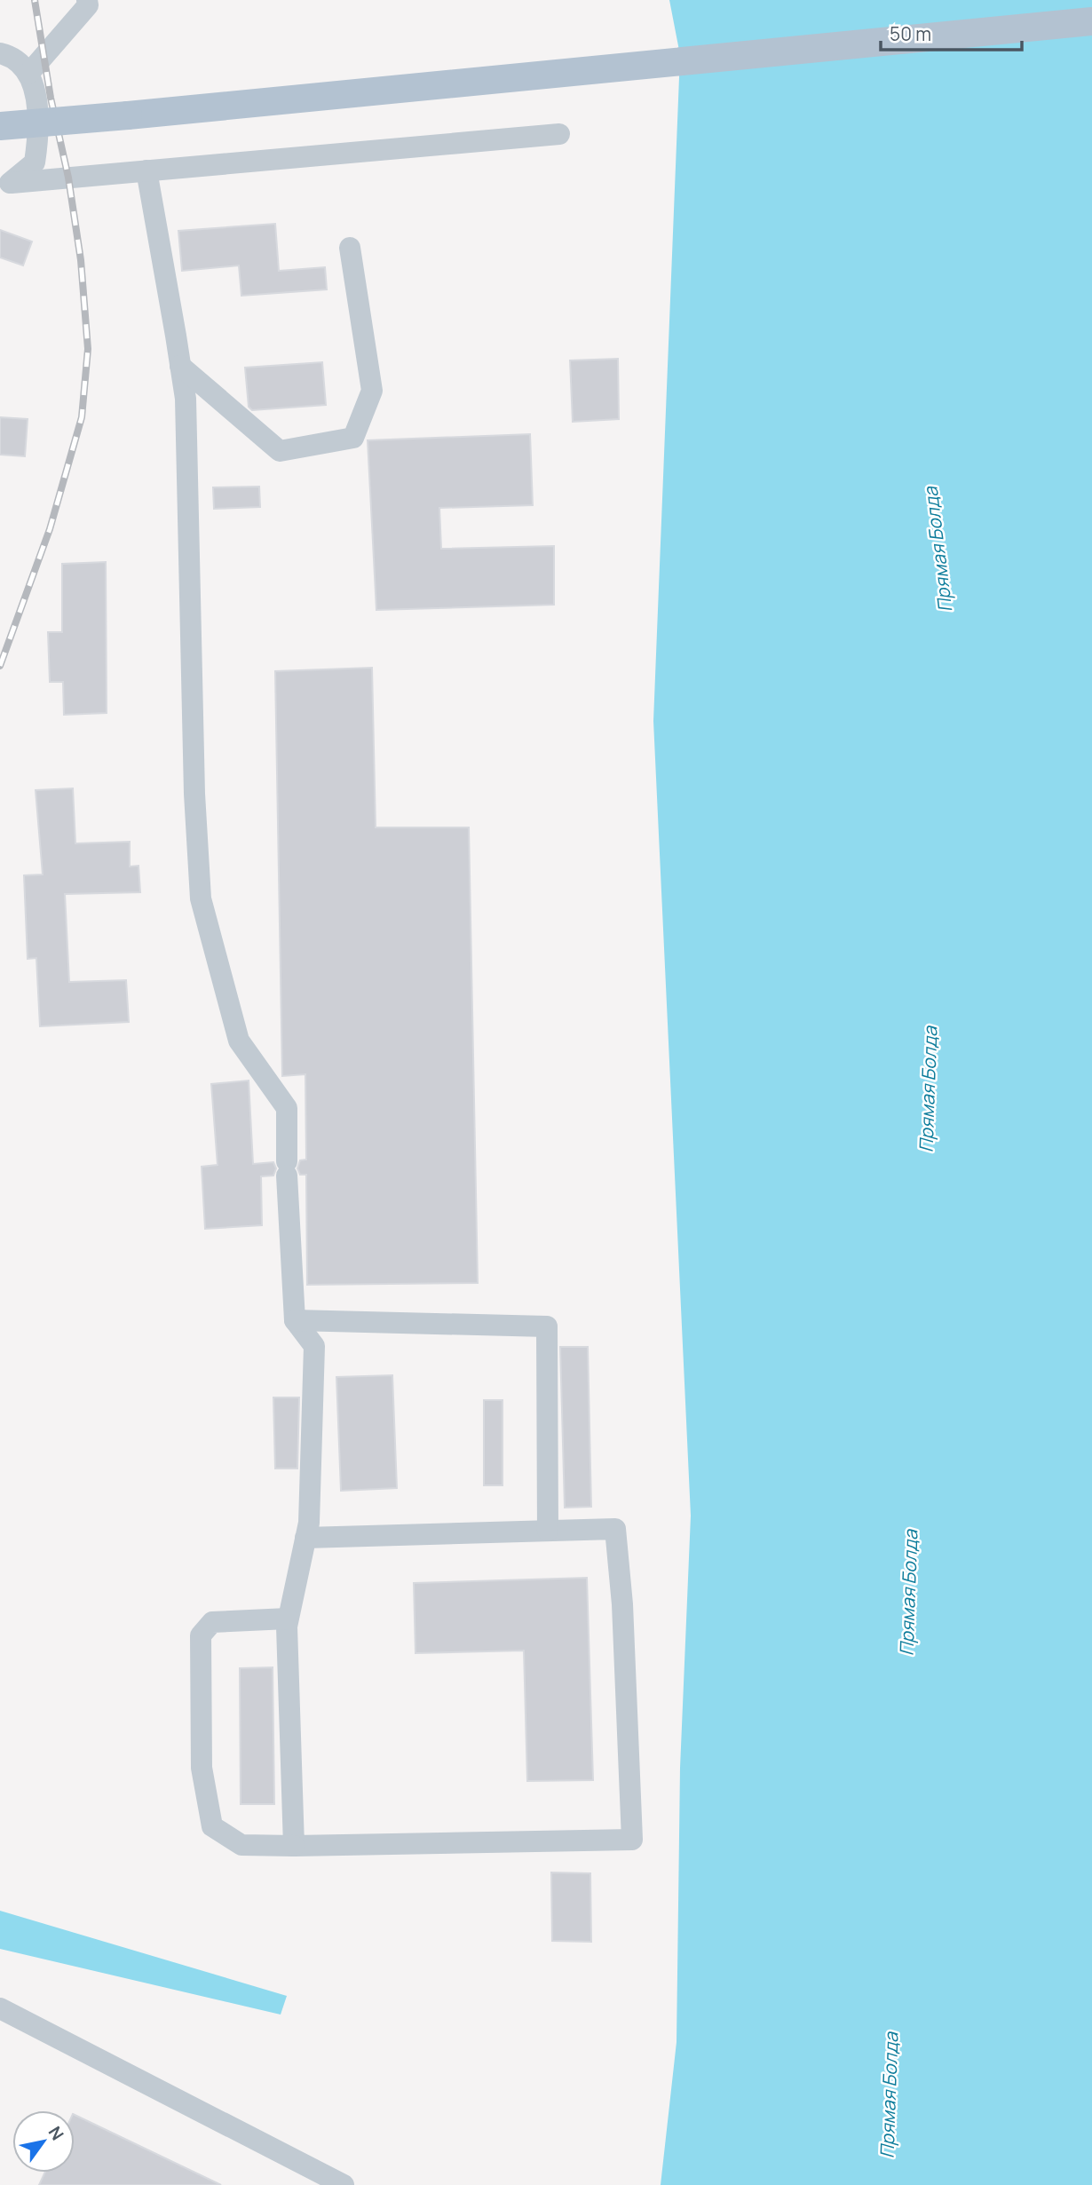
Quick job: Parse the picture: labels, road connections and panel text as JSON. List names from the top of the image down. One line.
{"water":["Прямая Болда"],"scale_bar":"50 m","north":"top right"}
